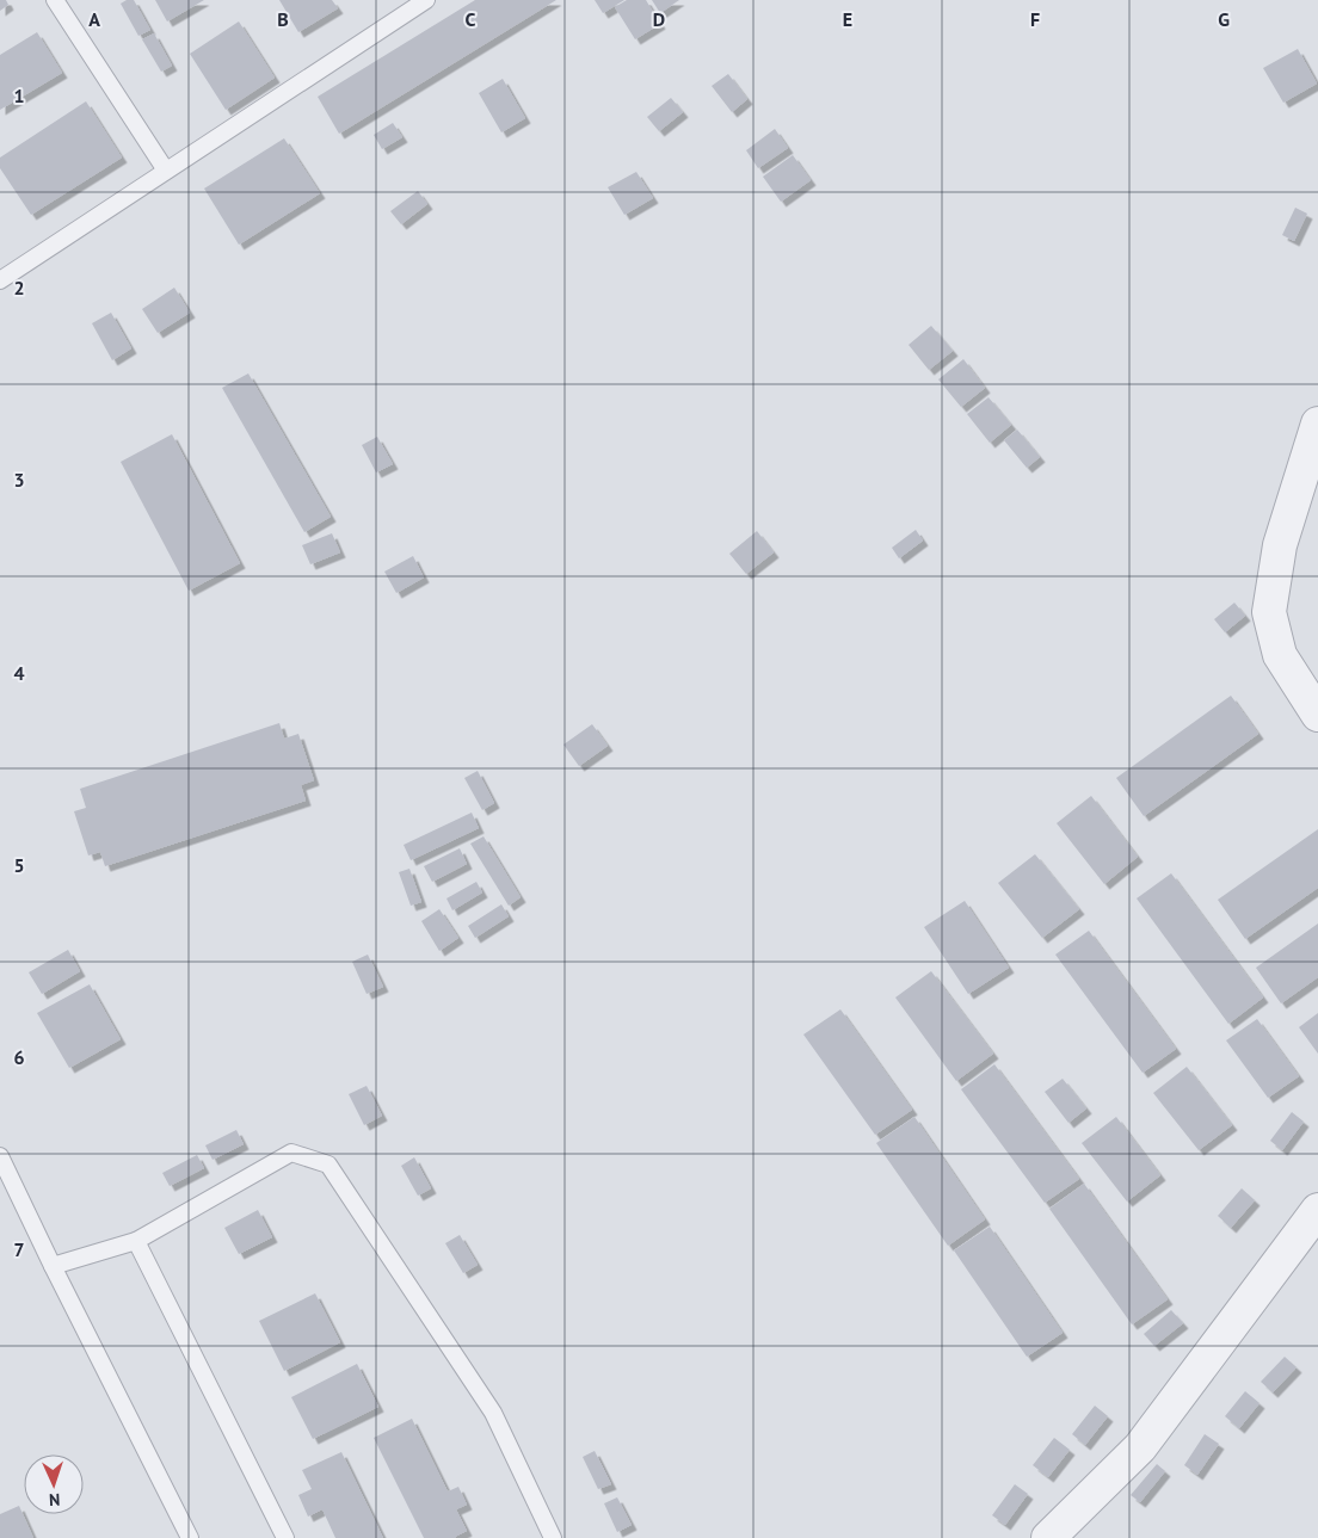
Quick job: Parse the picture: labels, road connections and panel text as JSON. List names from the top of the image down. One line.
{"north":"bottom","grid":{"columns":["A","B","C","D","E","F","G"],"rows":["1","2","3","4","5","6","7"]}}
